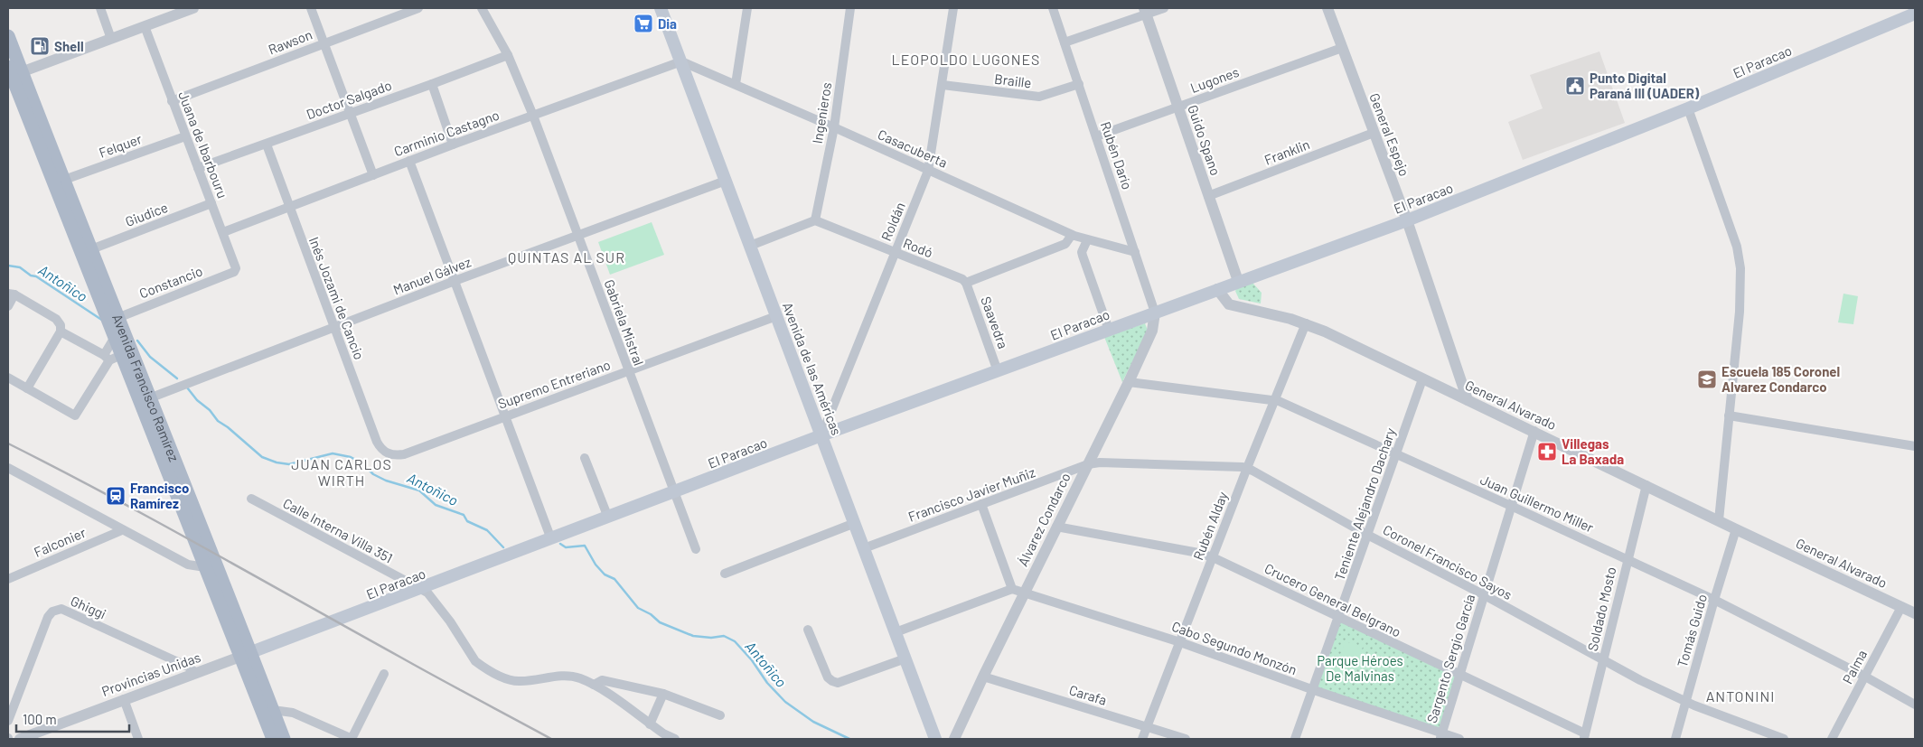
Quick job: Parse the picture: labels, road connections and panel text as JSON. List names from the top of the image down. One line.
{"streets":{"main road":["El Paracao","Avenida de las Américas","Avenida Francisco Ramírez"],"street":["Rawson","Lugones","Braille","Doctor Salgado","Ingenieros","Carminio Castagno","General Espejo","Guido Spano","Juana de Ibarbouru","Felquer","Casacuberta","Franklin","Rubén Darío","Giudice","Roldán","Rodó","Manuel Gálvez","Constancio","Inés Jozami de Cancio","Gabriela Mistral","Saavedra","Supremo Entreriano","General Alvarado","Francisco Javier Muñiz","Juan Guillermo Miller","Teniente Alejandro Dachary","Álvarez Condarco","Rubén Alday","Calle Interna Villa 351","Falconier","Coronel Francisco Sayos","Crucero General Belgrano","Ghiggi","Soldado Mosto","Tomás Guido","Cabo Segundo Monzón","Sargento Sergio García","Palma","Provincias Unidas","Carafa"]},"crossings":[["Rawson","Juana de Ibarbouru"],["El Paracao","General Espejo"],["El Paracao","Guido Spano"],["El Paracao","Rubén Darío"],["El Paracao","Roldán"],["El Paracao","Gabriela Mistral"],["El Paracao","Saavedra"],["El Paracao","Avenida de las Américas"],["El Paracao","Avenida Francisco Ramírez"],["El Paracao","General Alvarado"],["El Paracao","Álvarez Condarco"],["El Paracao","Calle Interna Villa 351"],["El Paracao","Provincias Unidas"],["Lugones","General Espejo"],["Lugones","Guido Spano"],["Lugones","Rubén Darío"],["Braille","Rubén Darío"],["Braille","Roldán"],["Doctor Salgado","Juana de Ibarbouru"],["Doctor Salgado","Inés Jozami de Cancio"],["Doctor Salgado","Gabriela Mistral"],["Ingenieros","Casacuberta"],["Ingenieros","Rodó"],["Carminio Castagno","Juana de Ibarbouru"],["Carminio Castagno","Casacuberta"],["Carminio Castagno","Inés Jozami de Cancio"],["Carminio Castagno","Gabriela Mistral"],["Carminio Castagno","Avenida de las Américas"],["General Espejo","Franklin"],["General Espejo","General Alvarado"],["Guido Spano","Franklin"],["Juana de Ibarbouru","Felquer"],["Juana de Ibarbouru","Giudice"],["Juana de Ibarbouru","Constancio"],["Felquer","Avenida Francisco Ramírez"],["Casacuberta","Rubén Darío"],["Casacuberta","Roldán"],["Casacuberta","Avenida de las Américas"],["Rubén Darío","Álvarez Condarco"],["Giudice","Avenida Francisco Ramírez"],["Roldán","Rodó"],["Roldán","Avenida de las Américas"],["Rodó","Saavedra"],["Manuel Gálvez","Inés Jozami de Cancio"],["Manuel Gálvez","Gabriela Mistral"],["Manuel Gálvez","Avenida de las Américas"],["Manuel Gálvez","Avenida Francisco Ramírez"],["Constancio","Avenida Francisco Ramírez"],["Inés Jozami de Cancio","Supremo Entreriano"],["Gabriela Mistral","Supremo Entreriano"],["Avenida de las Américas","Supremo Entreriano"],["Avenida de las Américas","Francisco Javier Muñiz"],["Avenida Francisco Ramírez","Provincias Unidas"],["General Alvarado","Teniente Alejandro Dachary"],["General Alvarado","Rubén Alday"],["General Alvarado","Soldado Mosto"],["General Alvarado","Tomás Guido"],["General Alvarado","Sargento Sergio García"],["General Alvarado","Palma"],["Francisco Javier Muñiz","Álvarez Condarco"],["Francisco Javier Muñiz","Coronel Francisco Sayos"],["Juan Guillermo Miller","Teniente Alejandro Dachary"],["Juan Guillermo Miller","Álvarez Condarco"],["Juan Guillermo Miller","Rubén Alday"],["Juan Guillermo Miller","Soldado Mosto"],["Juan Guillermo Miller","Tomás Guido"],["Juan Guillermo Miller","Sargento Sergio García"],["Juan Guillermo Miller","Palma"],["Teniente Alejandro Dachary","Coronel Francisco Sayos"],["Teniente Alejandro Dachary","Crucero General Belgrano"],["Teniente Alejandro Dachary","Cabo Segundo Monzón"],["Álvarez Condarco","Coronel Francisco Sayos"],["Álvarez Condarco","Crucero General Belgrano"],["Álvarez Condarco","Cabo Segundo Monzón"],["Álvarez Condarco","Carafa"],["Rubén Alday","Coronel Francisco Sayos"],["Rubén Alday","Crucero General Belgrano"],["Rubén Alday","Cabo Segundo Monzón"],["Rubén Alday","Carafa"],["Coronel Francisco Sayos","Soldado Mosto"],["Coronel Francisco Sayos","Tomás Guido"],["Coronel Francisco Sayos","Sargento Sergio García"],["Crucero General Belgrano","Soldado Mosto"],["Crucero General Belgrano","Sargento Sergio García"],["Ghiggi","Provincias Unidas"],["Cabo Segundo Monzón","Sargento Sergio García"]],"districts":["LEOPOLDO LUGONES","QUINTAS AL SUR","JUAN CARLOS WIRTH","ANTONINI"],"water":["Antoñico"],"parks":["Parque Héroes De Malvinas"],"places":{"supermarket":["Dia"],"fuel station":["Shell"],"public building":["Punto Digital Paraná III (UADER)"],"school or university":["Escuela 185 Coronel Alvarez Condarco"],"pharmacy":["Villegas La Baxada"],"station":["Francisco Ramírez"]},"scale_bar":"100 m"}
